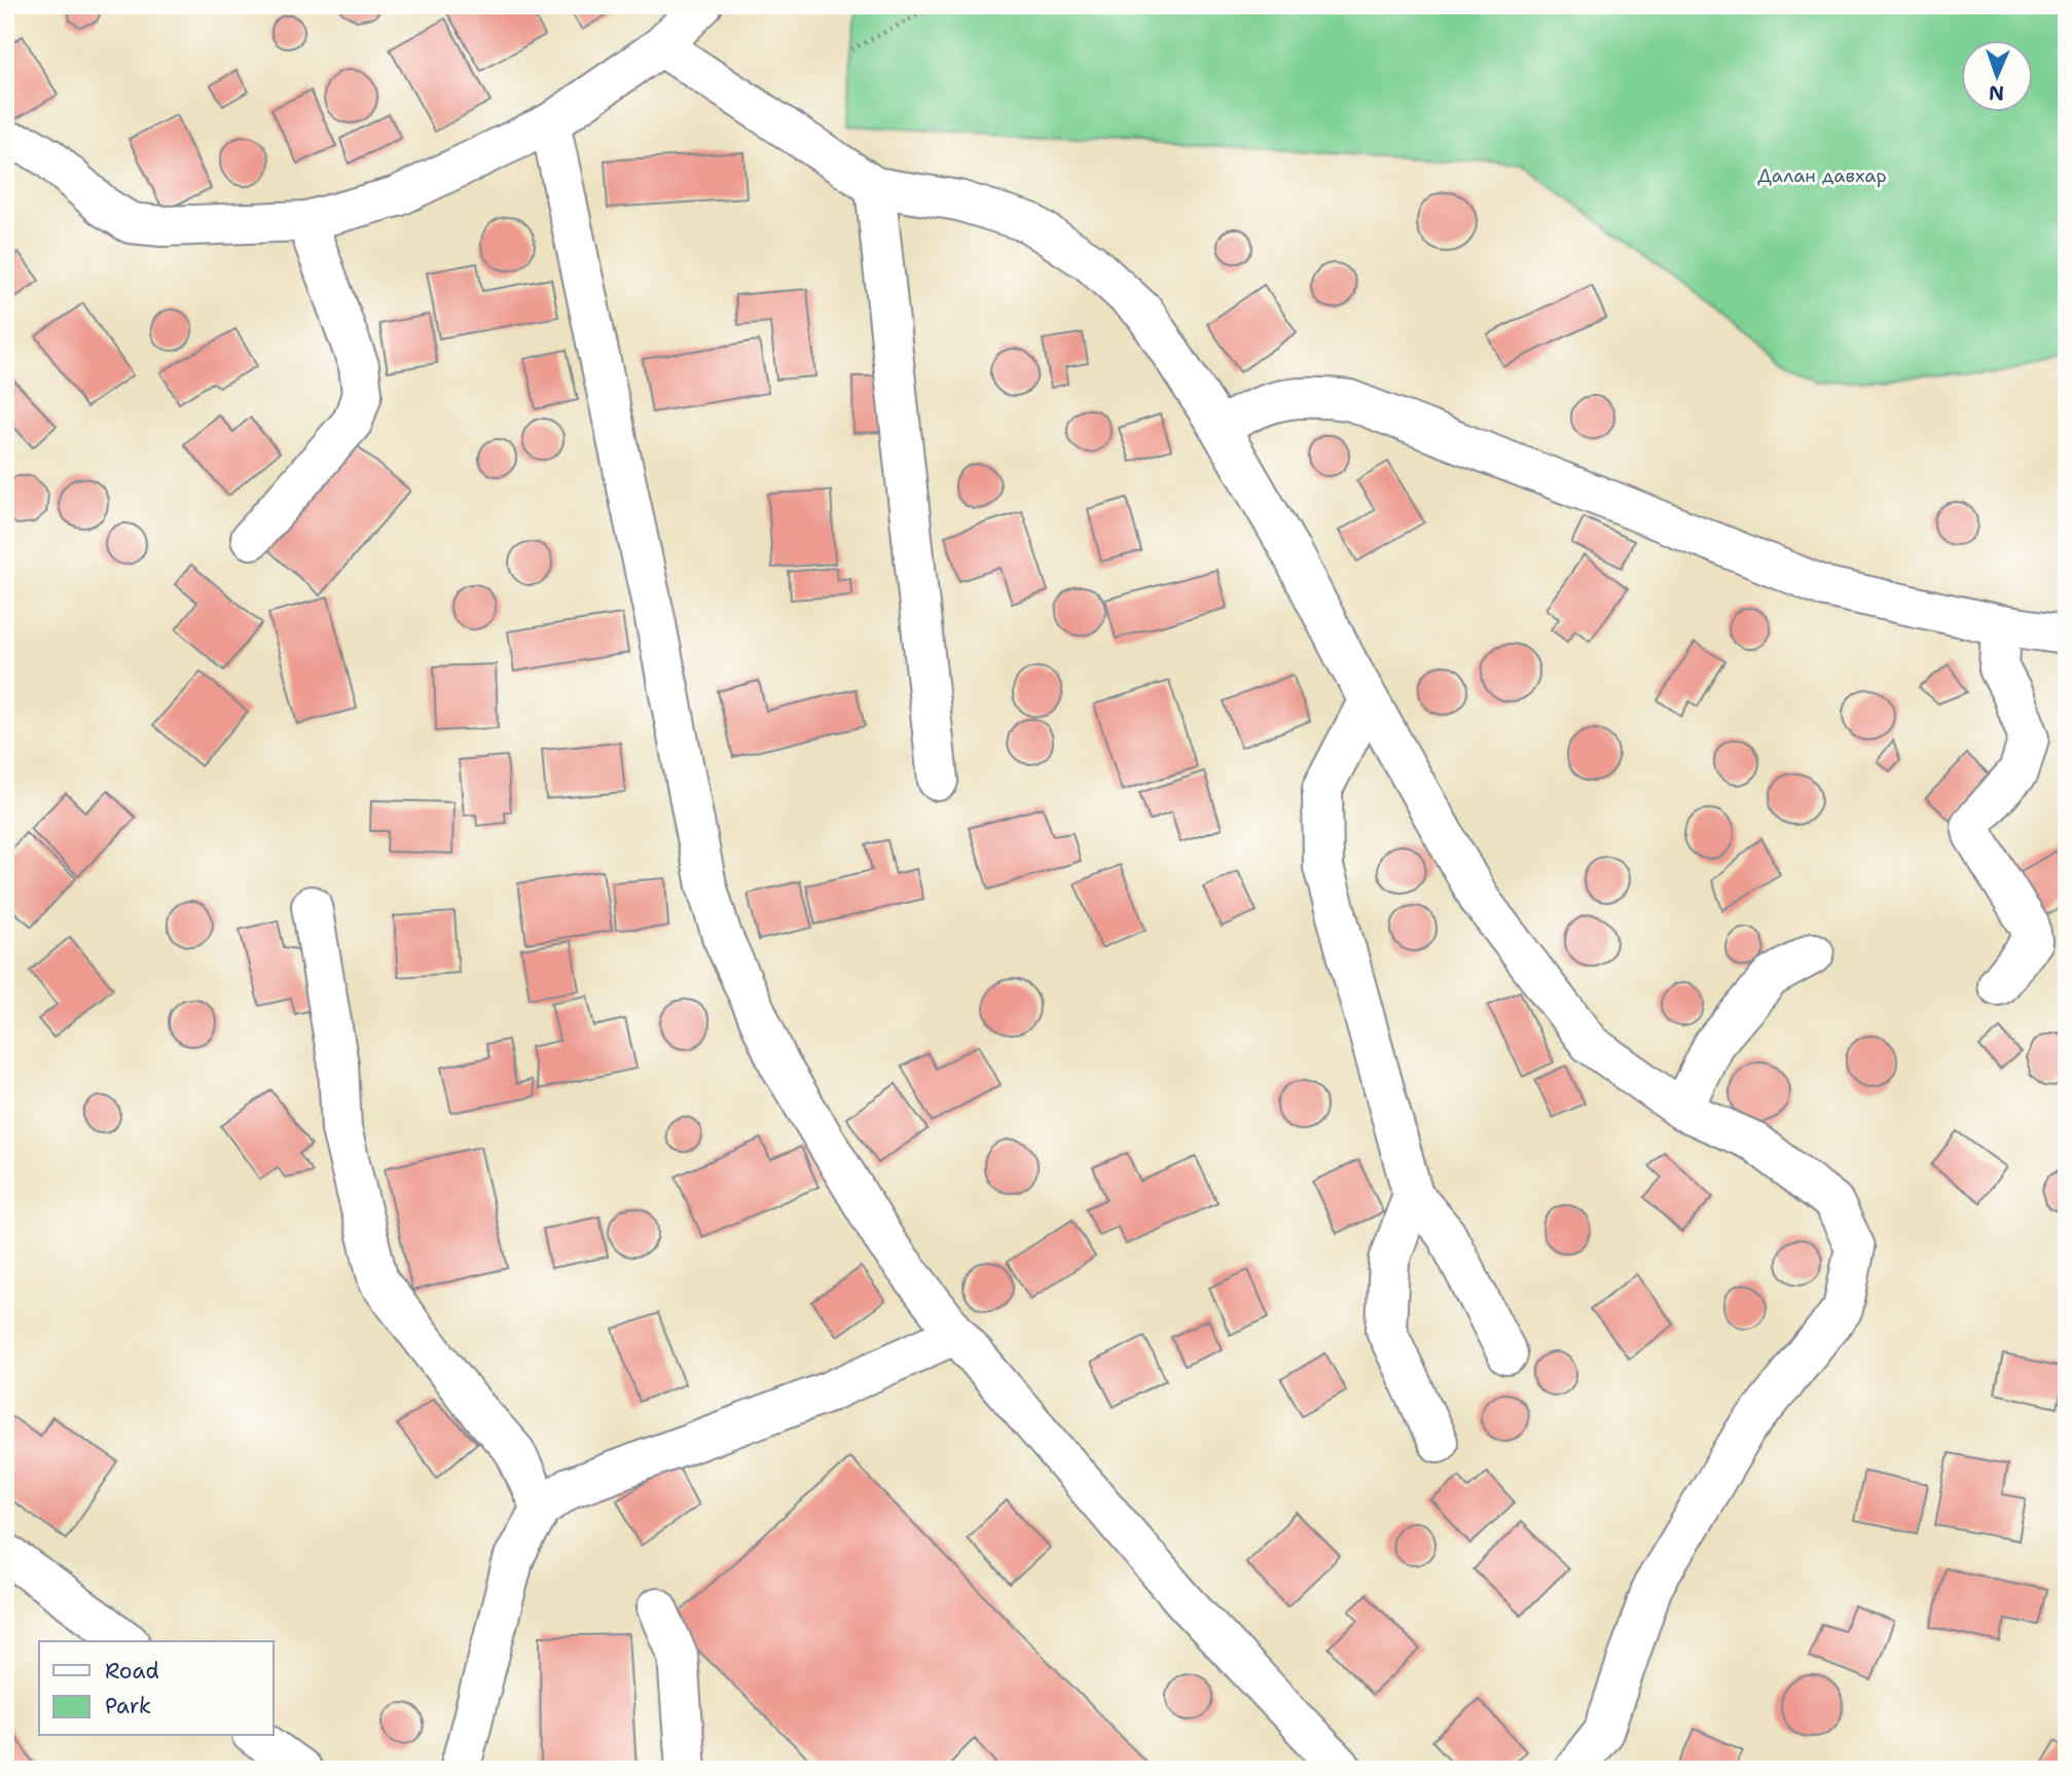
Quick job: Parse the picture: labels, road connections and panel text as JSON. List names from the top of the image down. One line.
{"parks":["Далан давхар"],"legend":["Road","Park"],"north":"bottom"}
